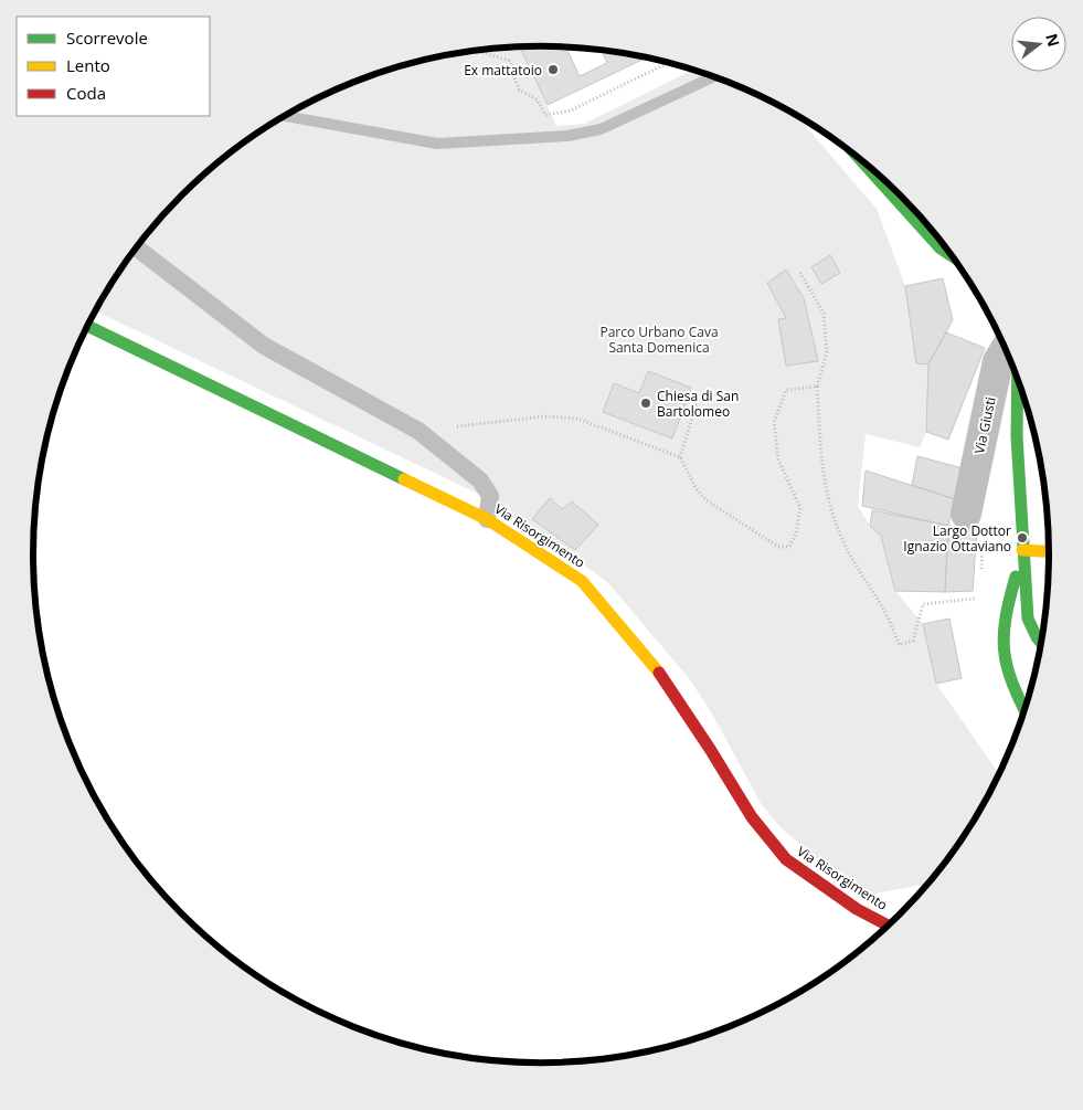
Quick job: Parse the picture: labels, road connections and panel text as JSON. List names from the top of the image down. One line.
{"streets":{"main road":["Via Risorgimento"],"street":["Via Giusti"]},"parks":["Parco Urbano Cava Santa Domenica"],"places":["Ex mattatoio","Chiesa di San Bartolomeo","Largo Dottor Ignazio Ottaviano"],"legend":["Scorrevole","Lento","Coda"],"north":"right"}
